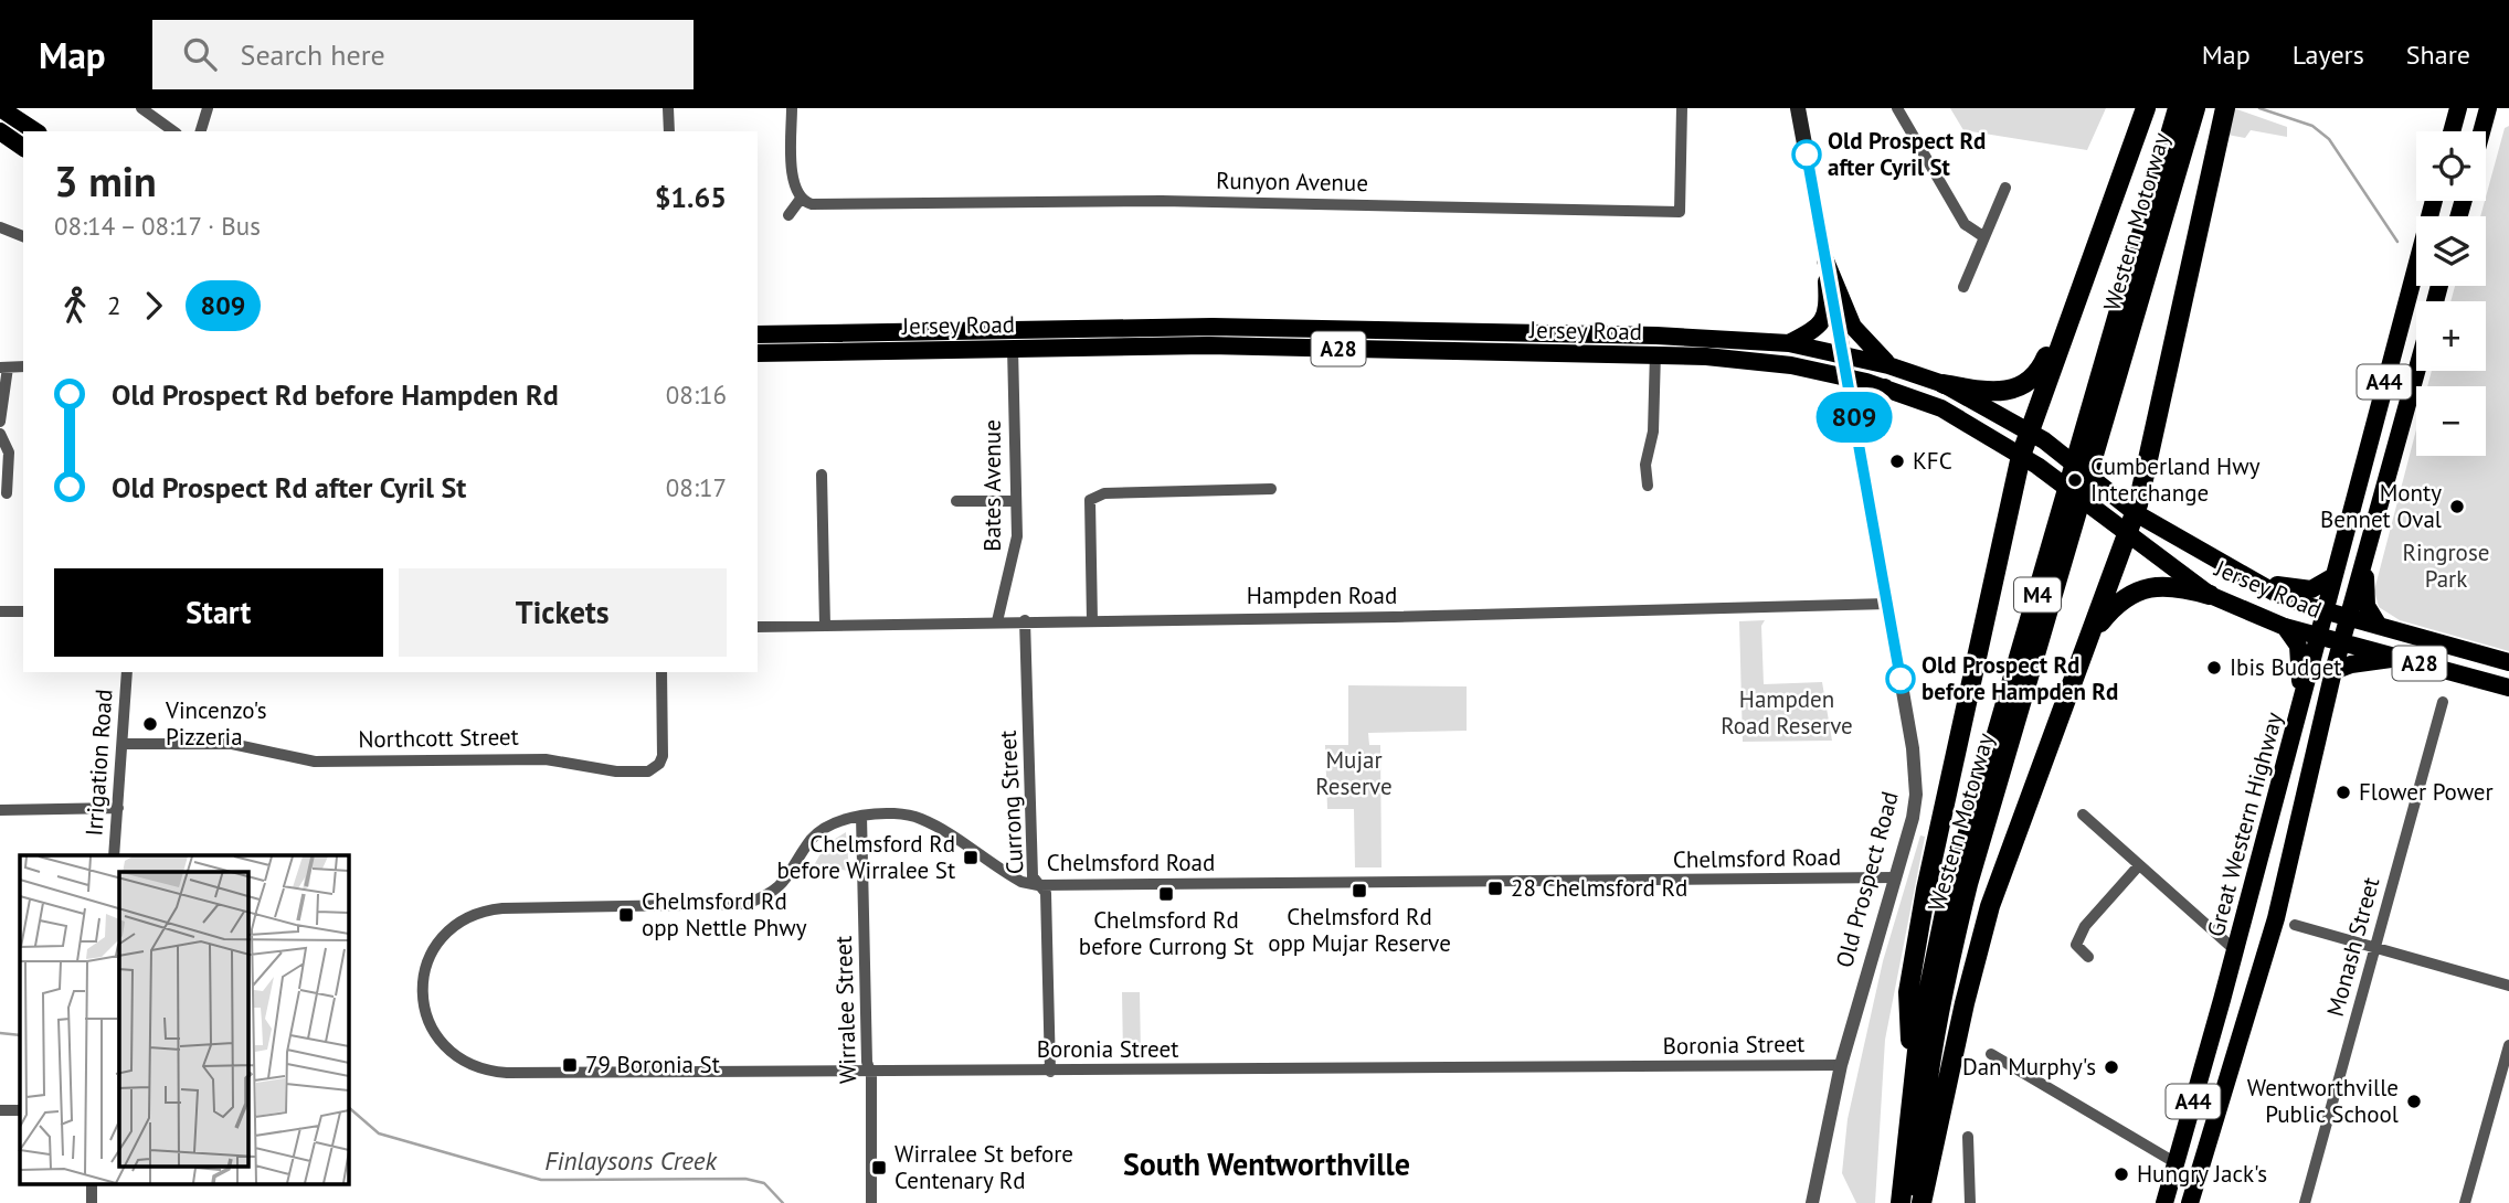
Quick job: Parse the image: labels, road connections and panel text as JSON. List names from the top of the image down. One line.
{"streets":{"highway":["Western Motorway","Jersey Road","A28","A44","M4","Great Western Highway"],"main road":["Old Prospect Road"],"street":["Runyon Avenue","Bates Avenue","Hampden Road","Northcott Street","Irrigation Road","Currong Street","Chelmsford Road","Monash Street","Wirralee Street","Boronia Street"]},"crossings":[["Jersey Road","A28"],["Jersey Road","Bates Avenue"],["Jersey Road","Great Western Highway"],["Jersey Road","Old Prospect Road"],["A28","Great Western Highway"],["Bates Avenue","Hampden Road"],["Hampden Road","Currong Street"],["Hampden Road","Old Prospect Road"],["Northcott Street","Irrigation Road"],["Currong Street","Chelmsford Road"],["Currong Street","Boronia Street"],["Chelmsford Road","Old Prospect Road"],["Chelmsford Road","Wirralee Street"],["Chelmsford Road","Boronia Street"],["Old Prospect Road","Boronia Street"],["Wirralee Street","Boronia Street"]],"districts":["South Wentworthville"],"water":["Finlaysons Creek"],"parks":["Ringrose Park","Hampden Road Reserve","Mujar Reserve"],"places":{"other":["Old Prospect Rd after Cyril St","KFC","Cumberland Hwy Interchange","Monty Bennet Oval","Ibis Budget","Old Prospect Rd before Hampden Rd","Vincenzo's Pizzeria","Flower Power","Dan Murphy's","Wentworthville Public School","Hungry Jack's"],"transit":["Chelmsford Rd before Wirralee St","28 Chelmsford Rd","Chelmsford Rd opp Mujar Reserve","Chelmsford Rd before Currong St","Chelmsford Rd opp Nettle Phwy","79 Boronia St","Wirralee St before Centenary Rd"]},"lines":["bus line 809"],"page":{"header":"Map","search":"Search here","nav":["Map","Layers","Share"],"on_map":"809","map_buttons":["+","−"],"heading":["3 min","08:14 – 08:17 · Bus","$1.65"],"legs":["2","809"],"list":[{"name":"Old Prospect Rd before Hampden Rd","value":"08:16"},{"name":"Old Prospect Rd after Cyril St","value":"08:17"}],"buttons":["Start","Tickets"]}}
